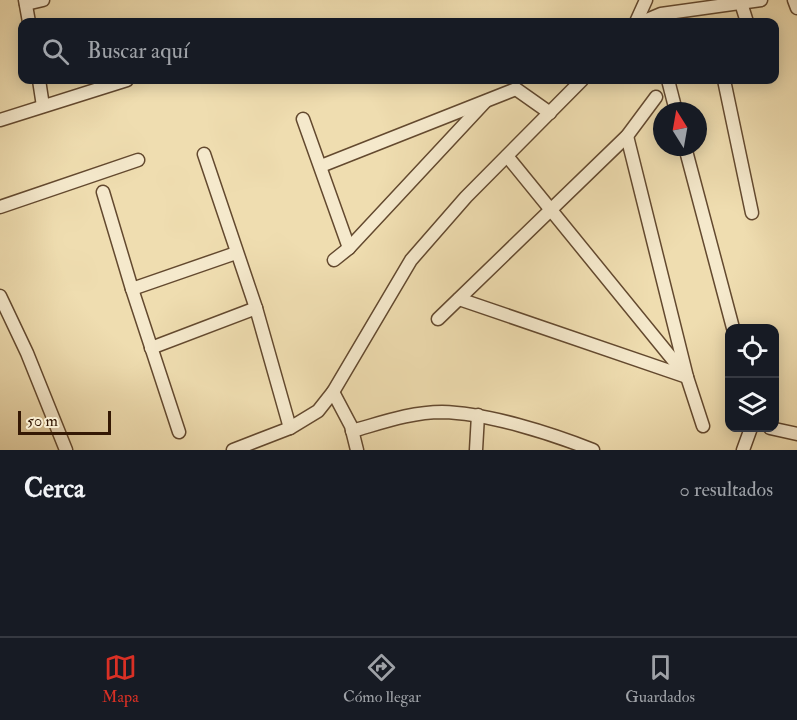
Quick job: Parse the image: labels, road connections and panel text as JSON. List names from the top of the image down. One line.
{"scale_bar":"50 m","north":"top","page":{"search":"Buscar aquí","scale":"50 m","heading":["Cerca","0 resultados"],"nav":["Mapa","Cómo llegar","Guardados"]}}
